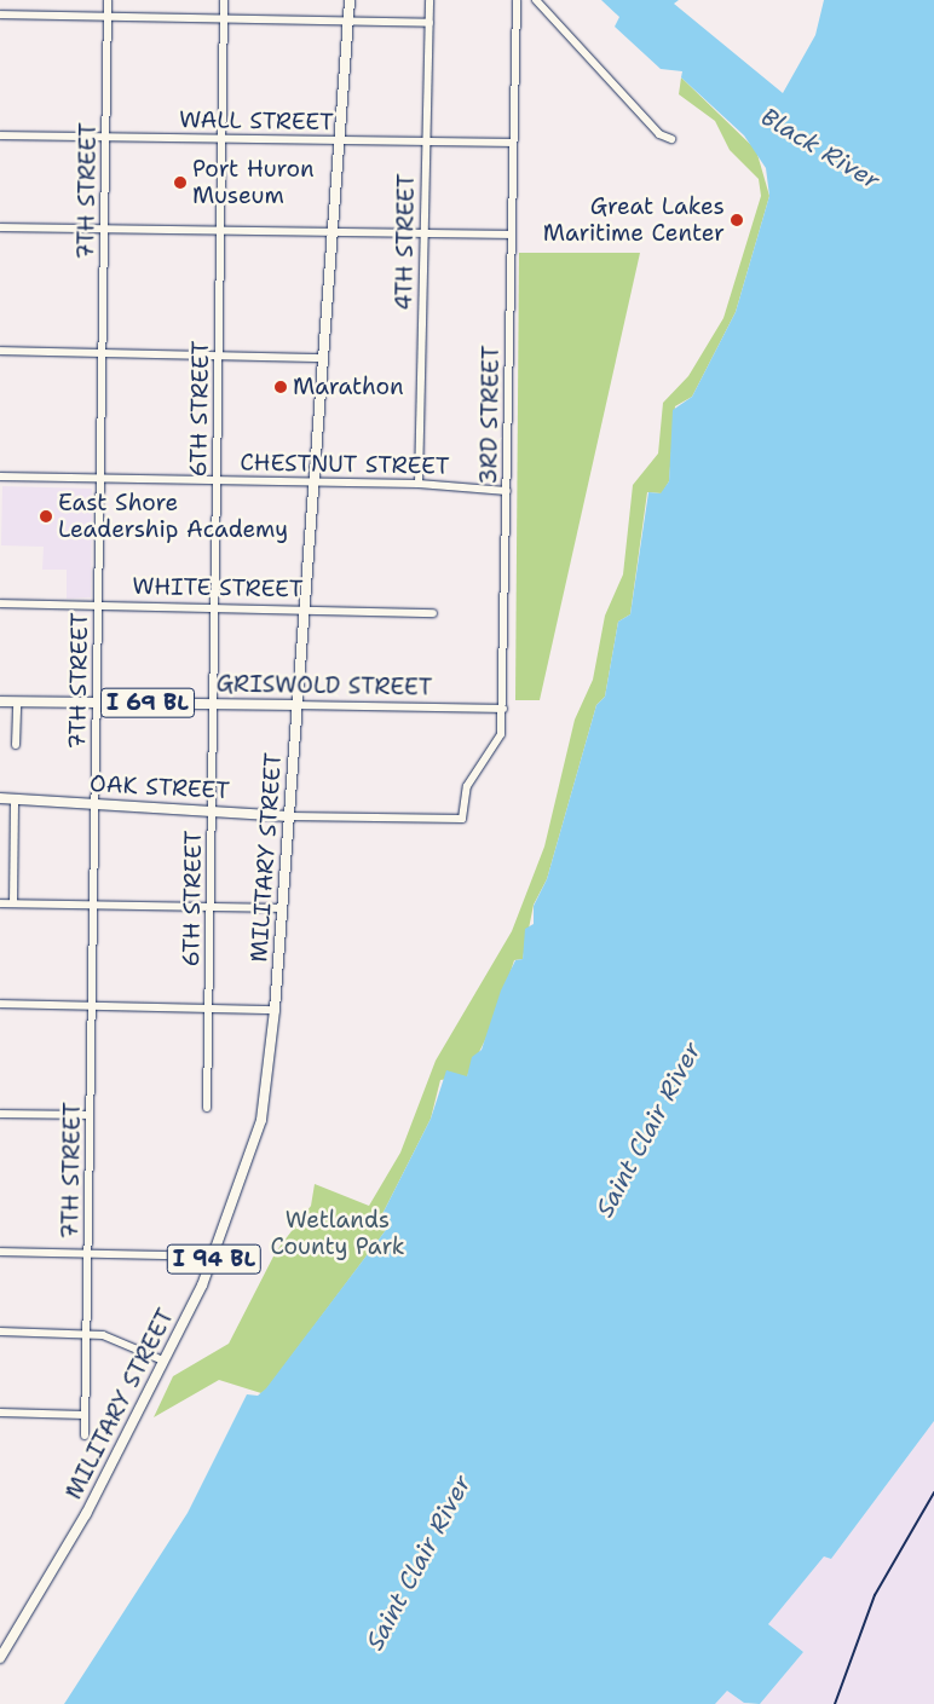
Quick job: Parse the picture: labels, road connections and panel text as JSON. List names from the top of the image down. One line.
{"streets":{"main road":["GRISWOLD STREET","I 69 BL","OAK STREET","MILITARY STREET","I 94 BL"],"street":["WALL STREET","7TH STREET","4TH STREET","6TH STREET","3RD STREET","CHESTNUT STREET","WHITE STREET"]},"crossings":[["WALL STREET","7TH STREET"],["WALL STREET","4TH STREET"],["WALL STREET","6TH STREET"],["WALL STREET","3RD STREET"],["WALL STREET","MILITARY STREET"],["7TH STREET","CHESTNUT STREET"],["7TH STREET","WHITE STREET"],["7TH STREET","GRISWOLD STREET"],["7TH STREET","OAK STREET"],["4TH STREET","CHESTNUT STREET"],["6TH STREET","CHESTNUT STREET"],["6TH STREET","WHITE STREET"],["6TH STREET","GRISWOLD STREET"],["6TH STREET","OAK STREET"],["3RD STREET","CHESTNUT STREET"],["3RD STREET","GRISWOLD STREET"],["3RD STREET","OAK STREET"],["CHESTNUT STREET","MILITARY STREET"],["WHITE STREET","MILITARY STREET"],["GRISWOLD STREET","MILITARY STREET"],["OAK STREET","MILITARY STREET"]],"water":["Black River","Saint Clair River"],"parks":["Wetlands County Park"],"places":["Port Huron Museum","Great Lakes Maritime Center","Marathon","East Shore Leadership Academy"]}
